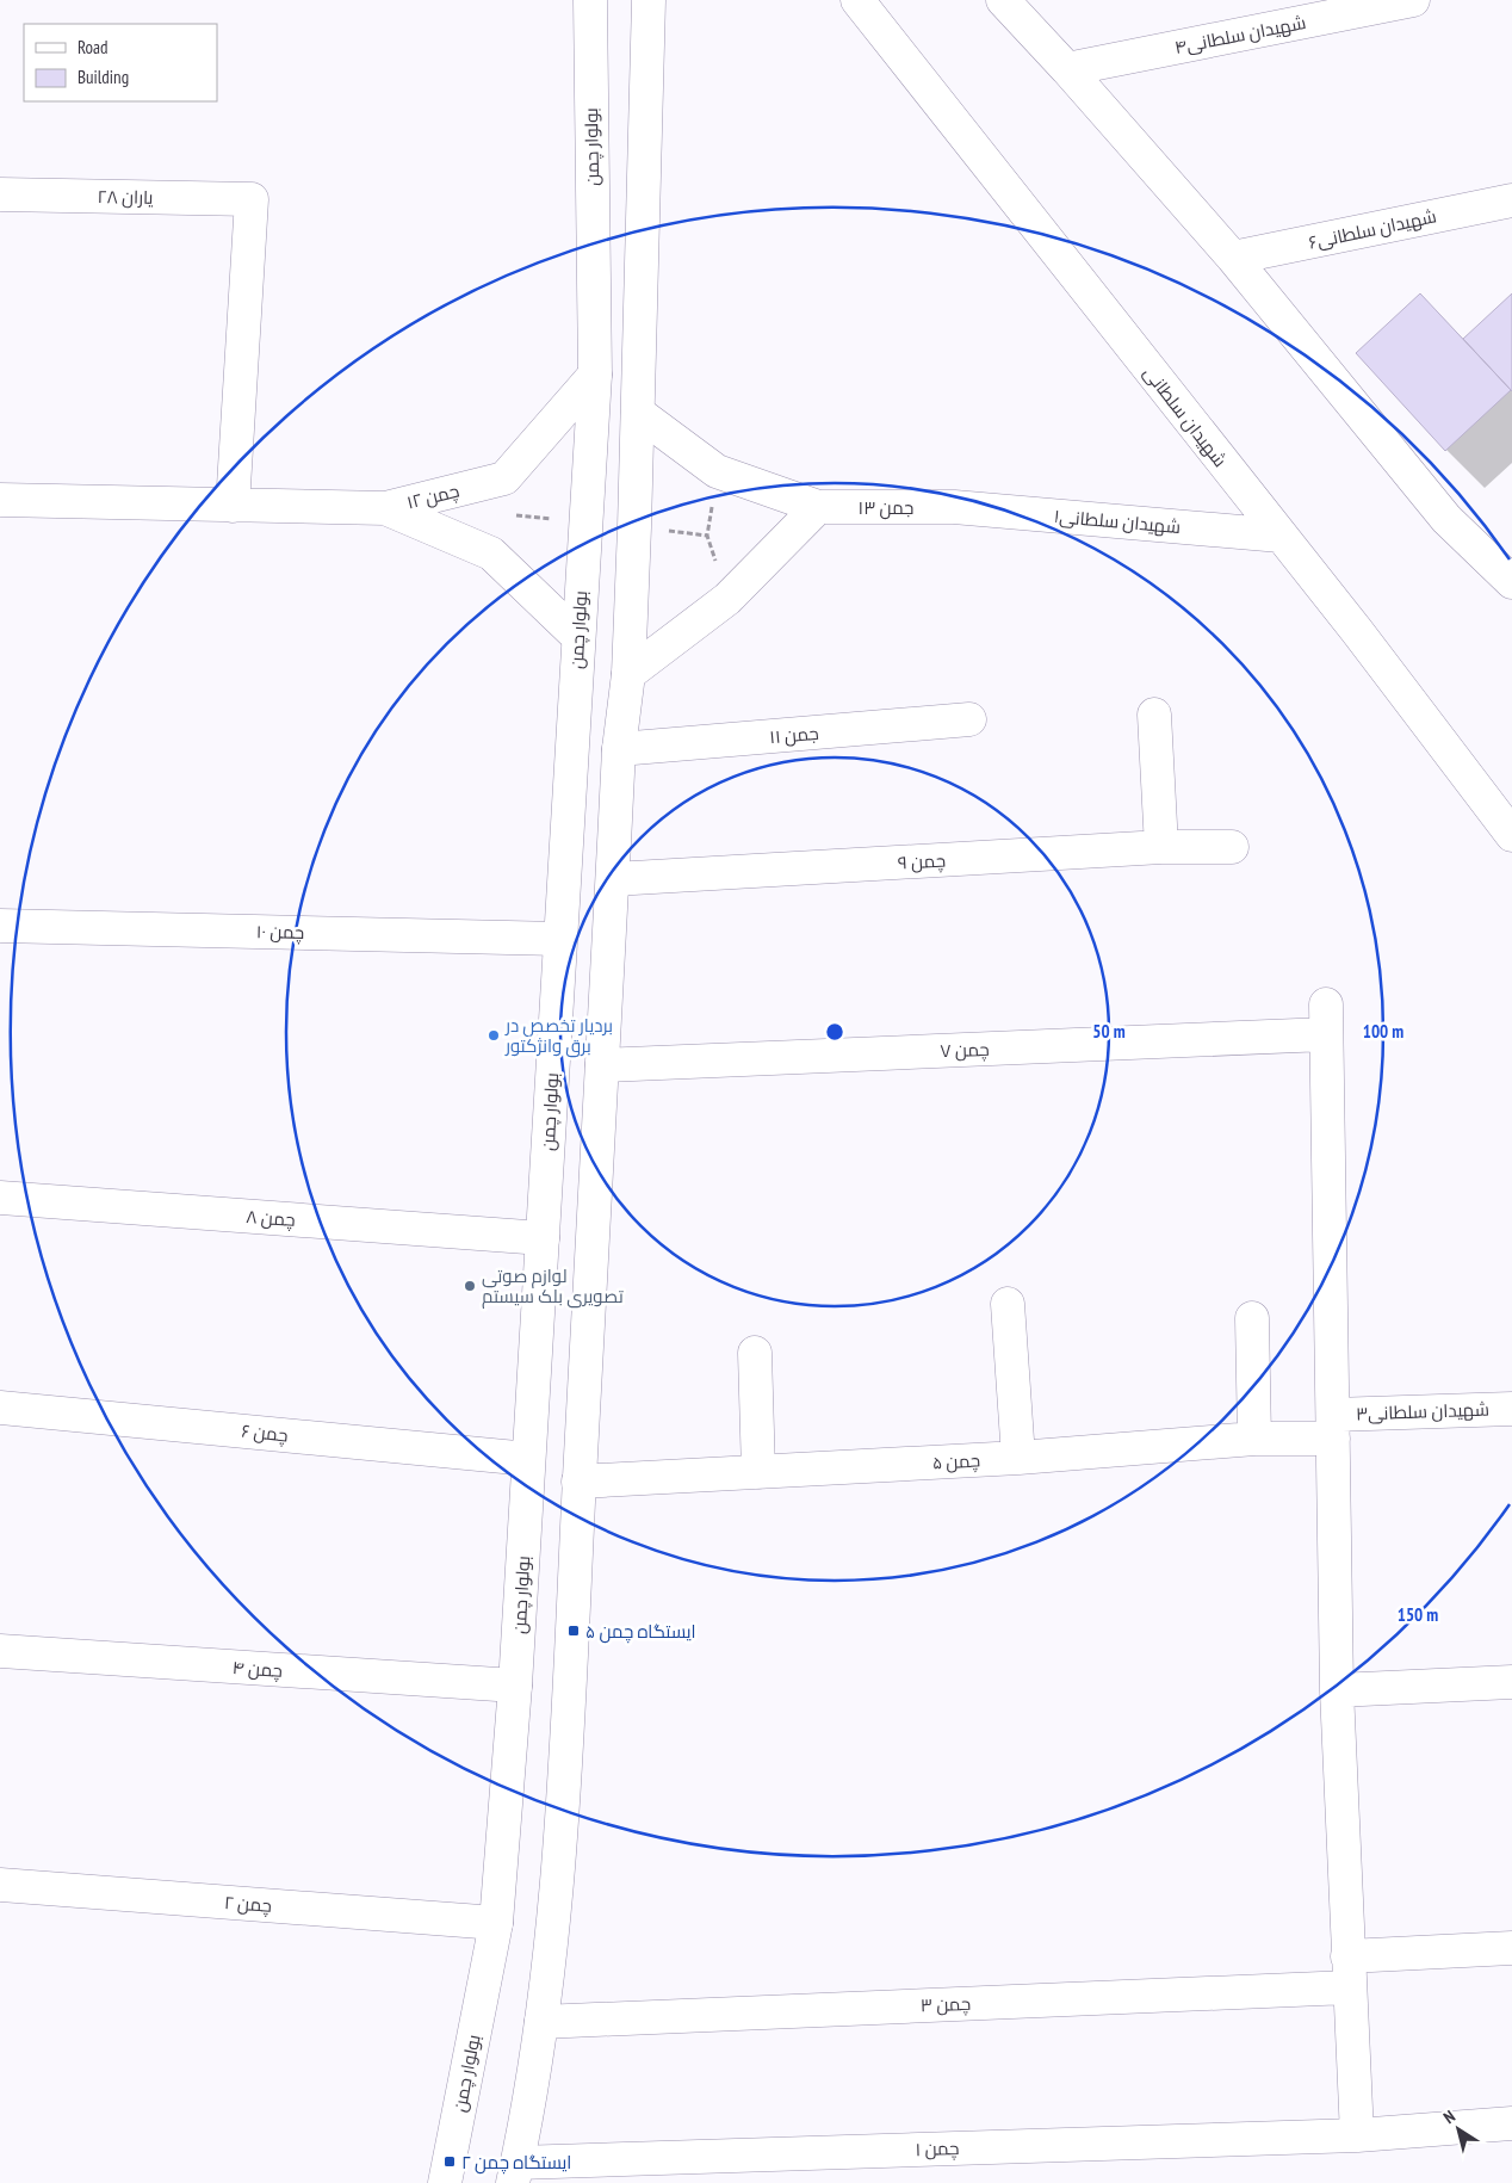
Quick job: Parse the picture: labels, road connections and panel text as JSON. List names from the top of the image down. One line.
{"streets":{"street":["شهیدان سلطانی۴","بولوار چمن","یاران ۲۸","شهیدان سلطانی۶","شهیدان سلطانی","چمن ۱۲","جمن ۱۳","شهیدان سلطانی۱","جمن ۱۱","چمن ۹","چمن ۱۰","چمن ۷","چمن ۸","شهیدان سلطانی۳","چمن ۶","چمن ۵","چمن ۴","چمن ۲","چمن ۳","چمن ۱"]},"crossings":[["بولوار چمن","چمن ۱۲"],["بولوار چمن","چمن ۱۰"],["بولوار چمن","چمن ۸"],["بولوار چمن","چمن ۶"],["بولوار چمن","چمن ۴"],["بولوار چمن","چمن ۲"],["شهیدان سلطانی","شهیدان سلطانی۱"],["جمن ۱۳","شهیدان سلطانی۱"],["چمن ۷","شهیدان سلطانی۳"],["چمن ۷","چمن ۵"],["شهیدان سلطانی۳","چمن ۵"]],"places":{"other":["بردیار تخصص در برق وانژکتور","لوازم صوتی تصویری بلک سیستم"],"transit":["ایستگاه چمن ۵","ایستگاه چمن ۲"]},"legend":["Road","Building"],"north":"top left","rings":["50 m","100 m","150 m"]}
